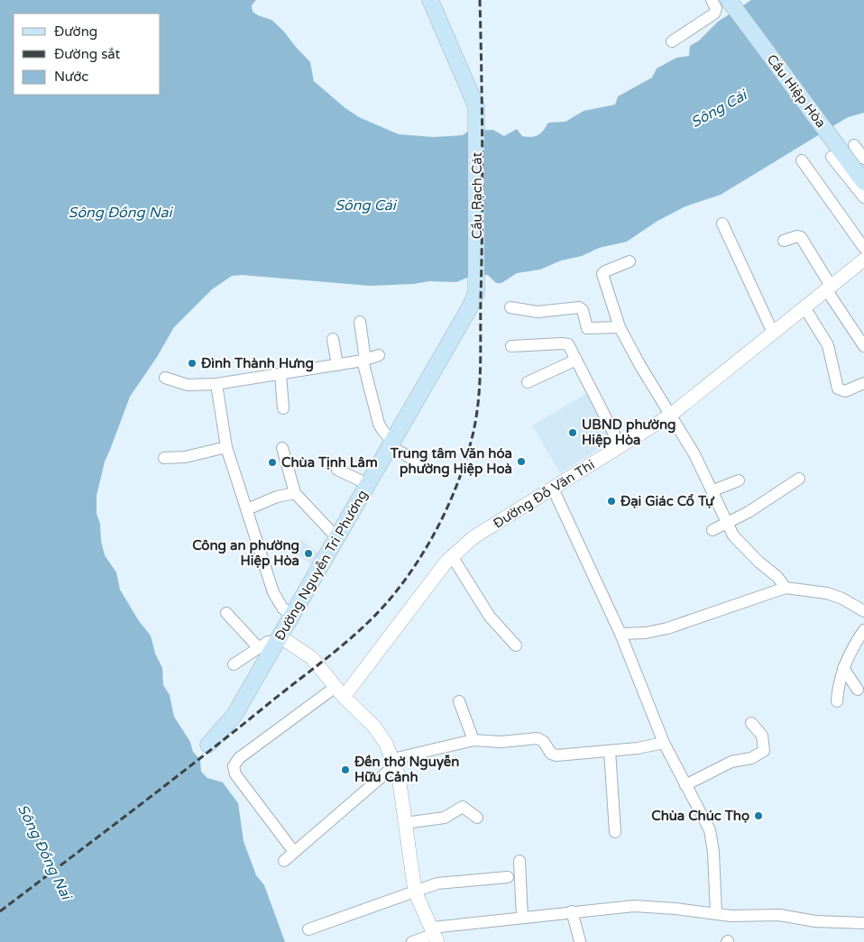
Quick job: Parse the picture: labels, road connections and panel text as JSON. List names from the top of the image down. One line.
{"streets":{"main road":["Cầu Hiệp Hòa","Cầu Rạch Cát","Đường Nguyễn Tri Phương"],"street":["Đường Đỗ Văn Thi"]},"crossings":[["Cầu Rạch Cát","Đường Nguyễn Tri Phương"]],"water":["Sông Cái","Sông Đồng Nai"],"places":["Đình Thành Hưng","UBND phường Hiệp Hòa","Trung tâm Văn hóa phường Hiệp Hoà","Chùa Tịnh Lâm","Đại Giác Cổ Tự","Công an phường Hiệp Hòa","Đền thờ Nguyễn Hữu Cảnh","Chùa Chúc Thọ"],"legend":["Đường","Đường sắt","Nước"]}
